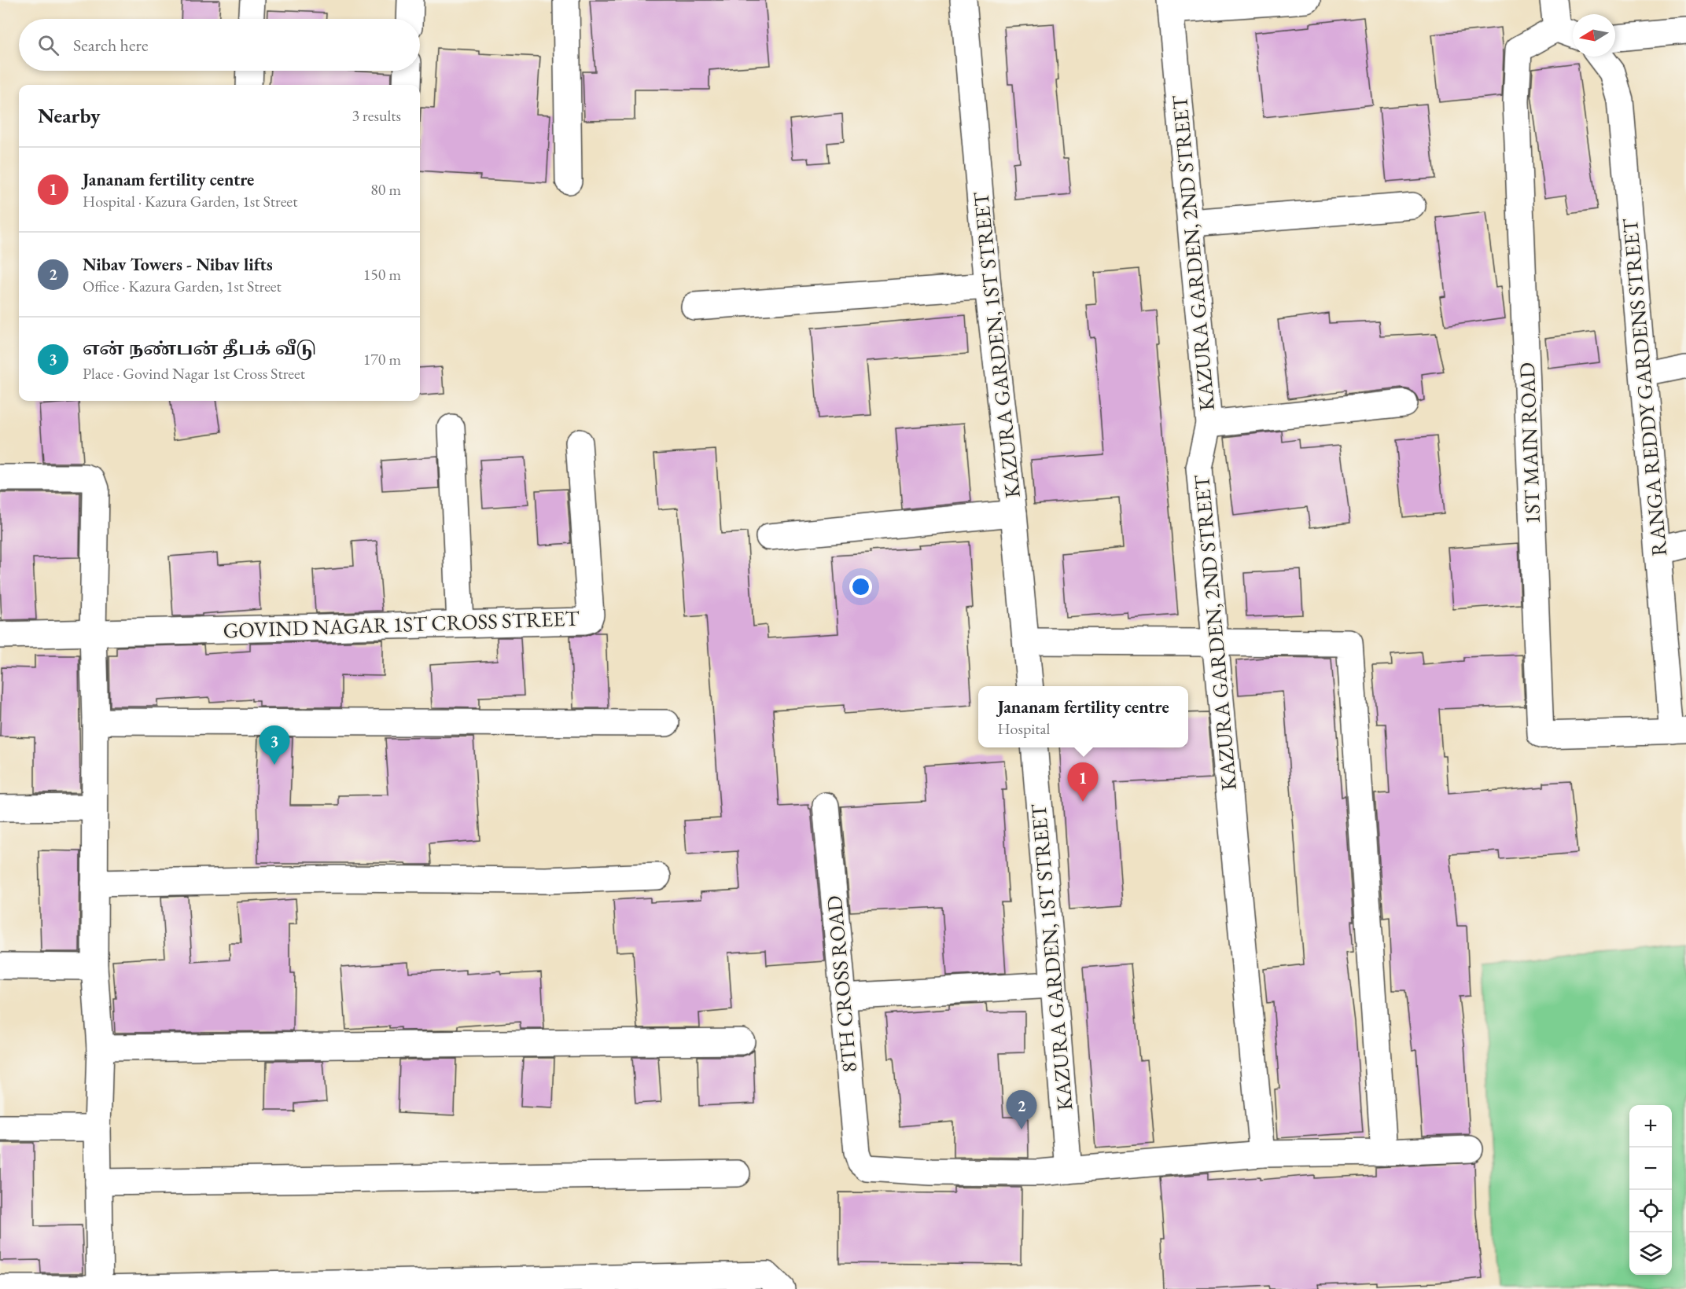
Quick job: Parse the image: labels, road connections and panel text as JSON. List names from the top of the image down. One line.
{"streets":{"street":["KAZURA GARDEN, 2ND STREET","KAZURA GARDEN, 1ST STREET","RANGA REDDY GARDENS STREET","1ST MAIN ROAD","GOVIND NAGAR 1ST CROSS STREET","8TH CROSS ROAD"]},"crossings":[["KAZURA GARDEN, 1ST STREET","8TH CROSS ROAD"],["RANGA REDDY GARDENS STREET","1ST MAIN ROAD"]],"north":"left","page":{"search":"Search here","heading":["Nearby","3 results"],"list":[{"mark":"1","name":"Jananam fertility centre","note":"Hospital · Kazura Garden, 1st Street","value":"80 m"},{"mark":"2","name":"Nibav Towers - Nibav lifts","note":"Office · Kazura Garden, 1st Street","value":"150 m"},{"mark":"3","name":"என் நண்பன் தீபக் வீடு","note":"Place · Govind Nagar 1st Cross Street","value":"170 m"}],"popup":["Jananam fertility centre","Hospital"],"pins":["3","1","2"],"map_buttons":["+","−"]}}
